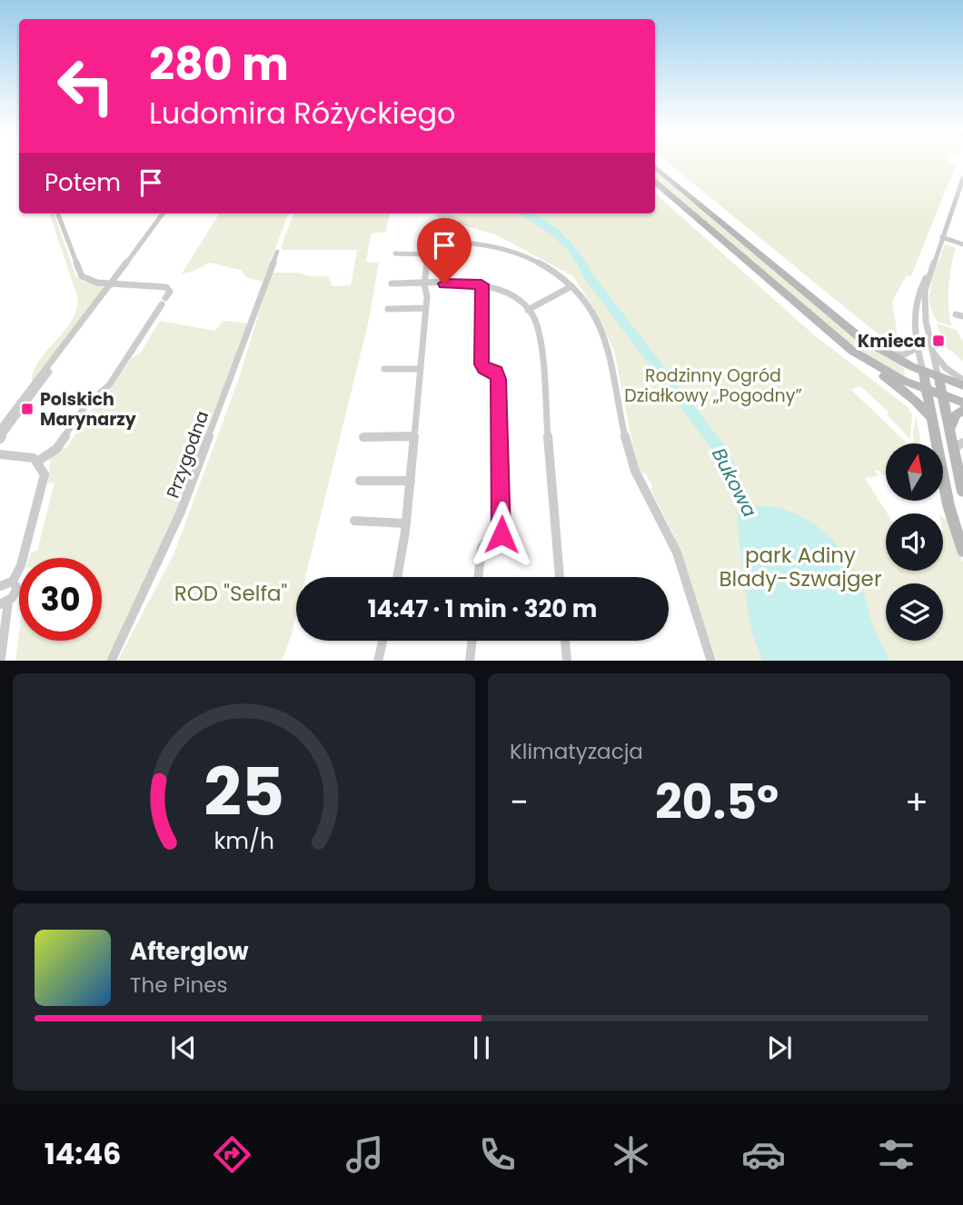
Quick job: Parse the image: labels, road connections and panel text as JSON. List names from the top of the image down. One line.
{"streets":{"street":["Przygodna"]},"water":["Bukowa"],"parks":["Rodzinny Ogród Działkowy „Pogodny”","park Adiny Blady-Szwajger","ROD \"Selfa\""],"places":{"transit":["Kmieca","Polskich Marynarzy"]},"north":"top","page":{"turn":["280 m","Ludomira Różyckiego"],"then":"Potem","limit":"30","trip":"14:47 · 1 min · 320 m","tile":"Klimatyzacja","heat":["−","20.5°","+"],"song":["Afterglow","The Pines"],"tabs":"14:46","gauge":["25","km/h"]}}
